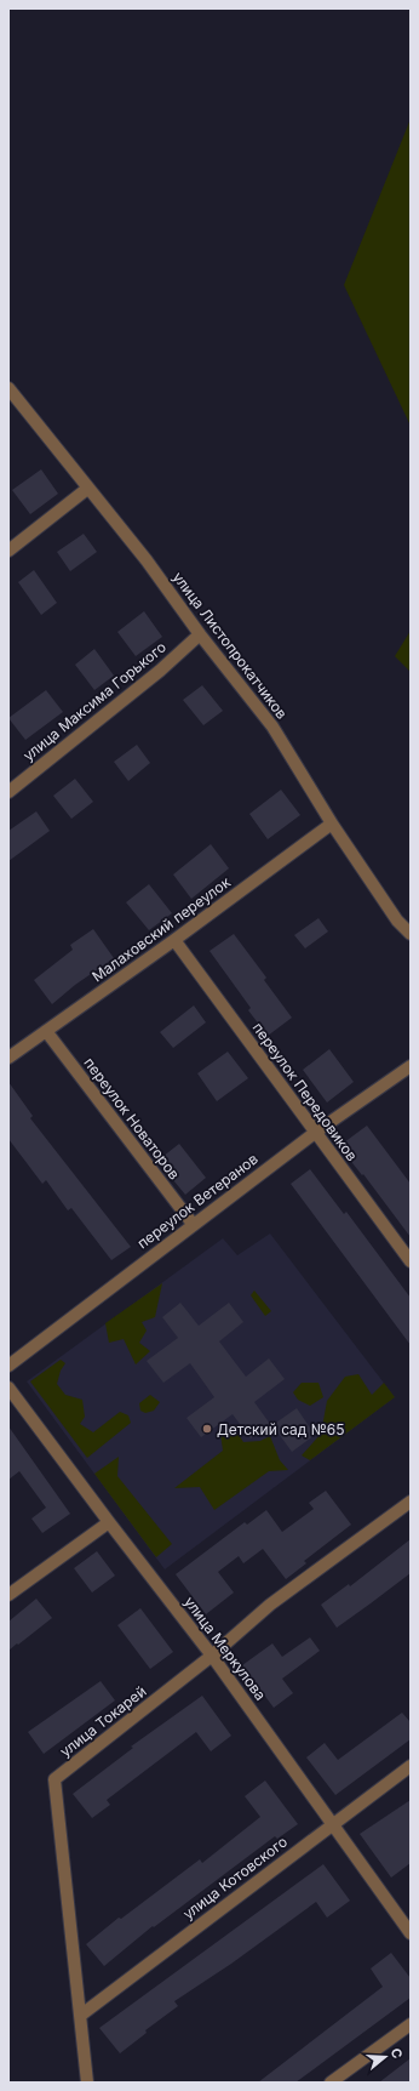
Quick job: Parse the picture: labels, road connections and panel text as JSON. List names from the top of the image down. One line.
{"streets":{"street":["улица Листопрокатчиков","улица Максима Горького","Малаховский переулок","переулок Передовиков","переулок Новаторов","переулок Ветеранов","улица Меркулова","улица Токарей","улица Котовского"]},"crossings":[["улица Листопрокатчиков","улица Максима Горького"],["улица Листопрокатчиков","Малаховский переулок"],["Малаховский переулок","переулок Передовиков"],["Малаховский переулок","переулок Новаторов"],["переулок Передовиков","переулок Ветеранов"],["переулок Новаторов","переулок Ветеранов"],["улица Меркулова","улица Токарей"],["улица Меркулова","улица Котовского"],["улица Токарей","улица Котовского"]],"places":["Детский сад №65"],"north":"right"}
